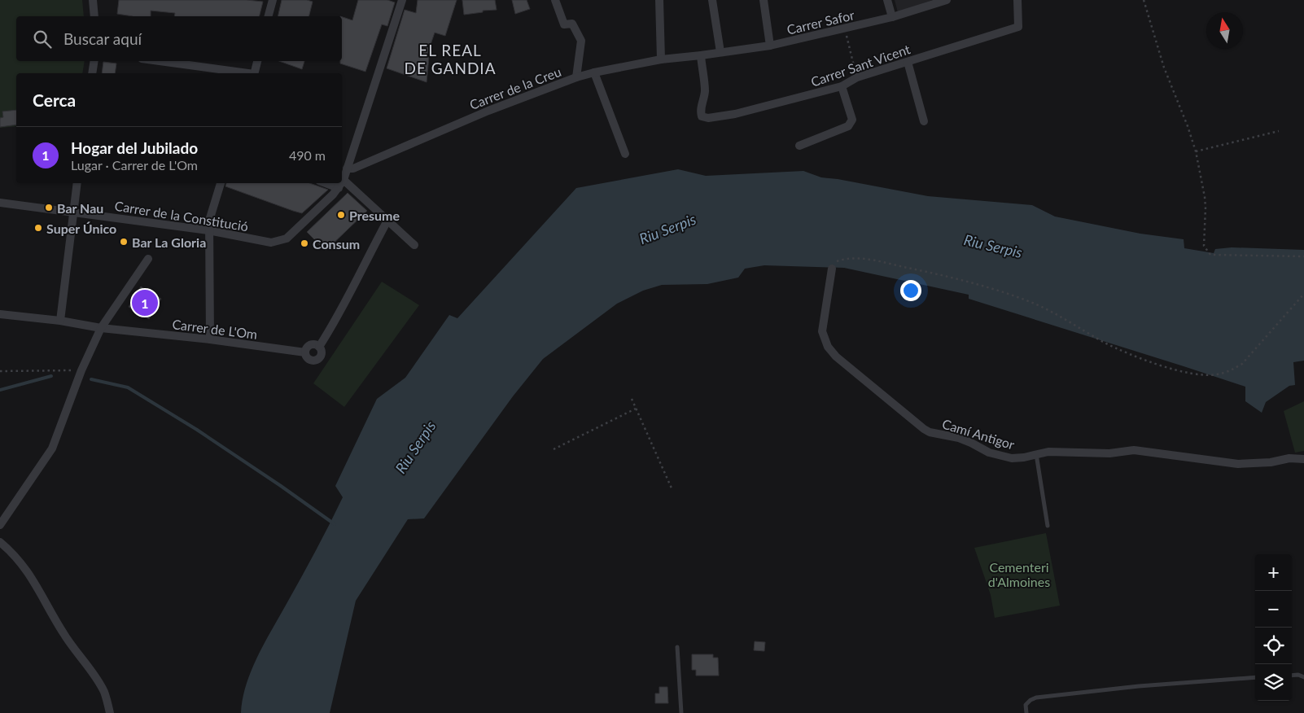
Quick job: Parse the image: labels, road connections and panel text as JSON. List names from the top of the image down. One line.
{"streets":{"street":["Carrer Safor","Carrer Sant Vicent","Carrer de la Creu","Carrer de la Constitució","Carrer de L'Om","Camí Antigor"]},"crossings":[["Carrer Safor","Carrer Sant Vicent"],["Carrer Safor","Carrer de la Creu"],["Carrer Sant Vicent","Carrer de la Creu"],["Carrer de la Creu","Carrer de la Constitució"]],"districts":["EL REAL DE GANDIA"],"water":["Riu Serpis"],"parks":["Cementeri d'Almoines"],"places":["Bar Nau","Presume","Super Único","Bar La Gloria","Consum"],"north":"top","page":{"search":"Buscar aquí","heading":"Cerca","list":[{"mark":"1","name":"Hogar del Jubilado","note":"Lugar · Carrer de L'Om","value":"490 m"}],"pins":"1","map_buttons":["+","−"]}}
